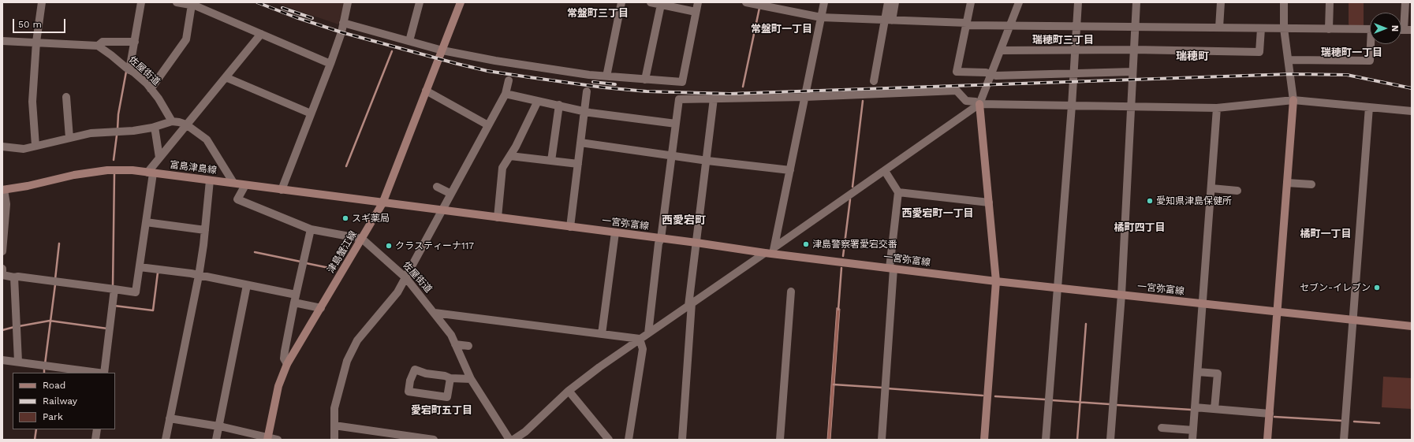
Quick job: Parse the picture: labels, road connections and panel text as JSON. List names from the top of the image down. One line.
{"streets":{"main road":["富島津島線","一宮弥富線","津島蟹江線"],"street":["佐屋街道"]},"crossings":[["佐屋街道","津島蟹江線"],["富島津島線","一宮弥富線"],["富島津島線","津島蟹江線"],["一宮弥富線","津島蟹江線"]],"districts":["常盤町三丁目","常盤町一丁目","瑞穂町三丁目","瑞穂町一丁目","瑞穂町","西愛宕町一丁目","西愛宕町","橘町四丁目","橘町一丁目","愛宕町五丁目"],"places":["愛知県津島保健所","スギ薬局","津島警察署愛宕交番","クラスティーナ117","セブン-イレブン"],"legend":["Road","Railway","Park"],"scale_bar":"50 m","north":"right"}
